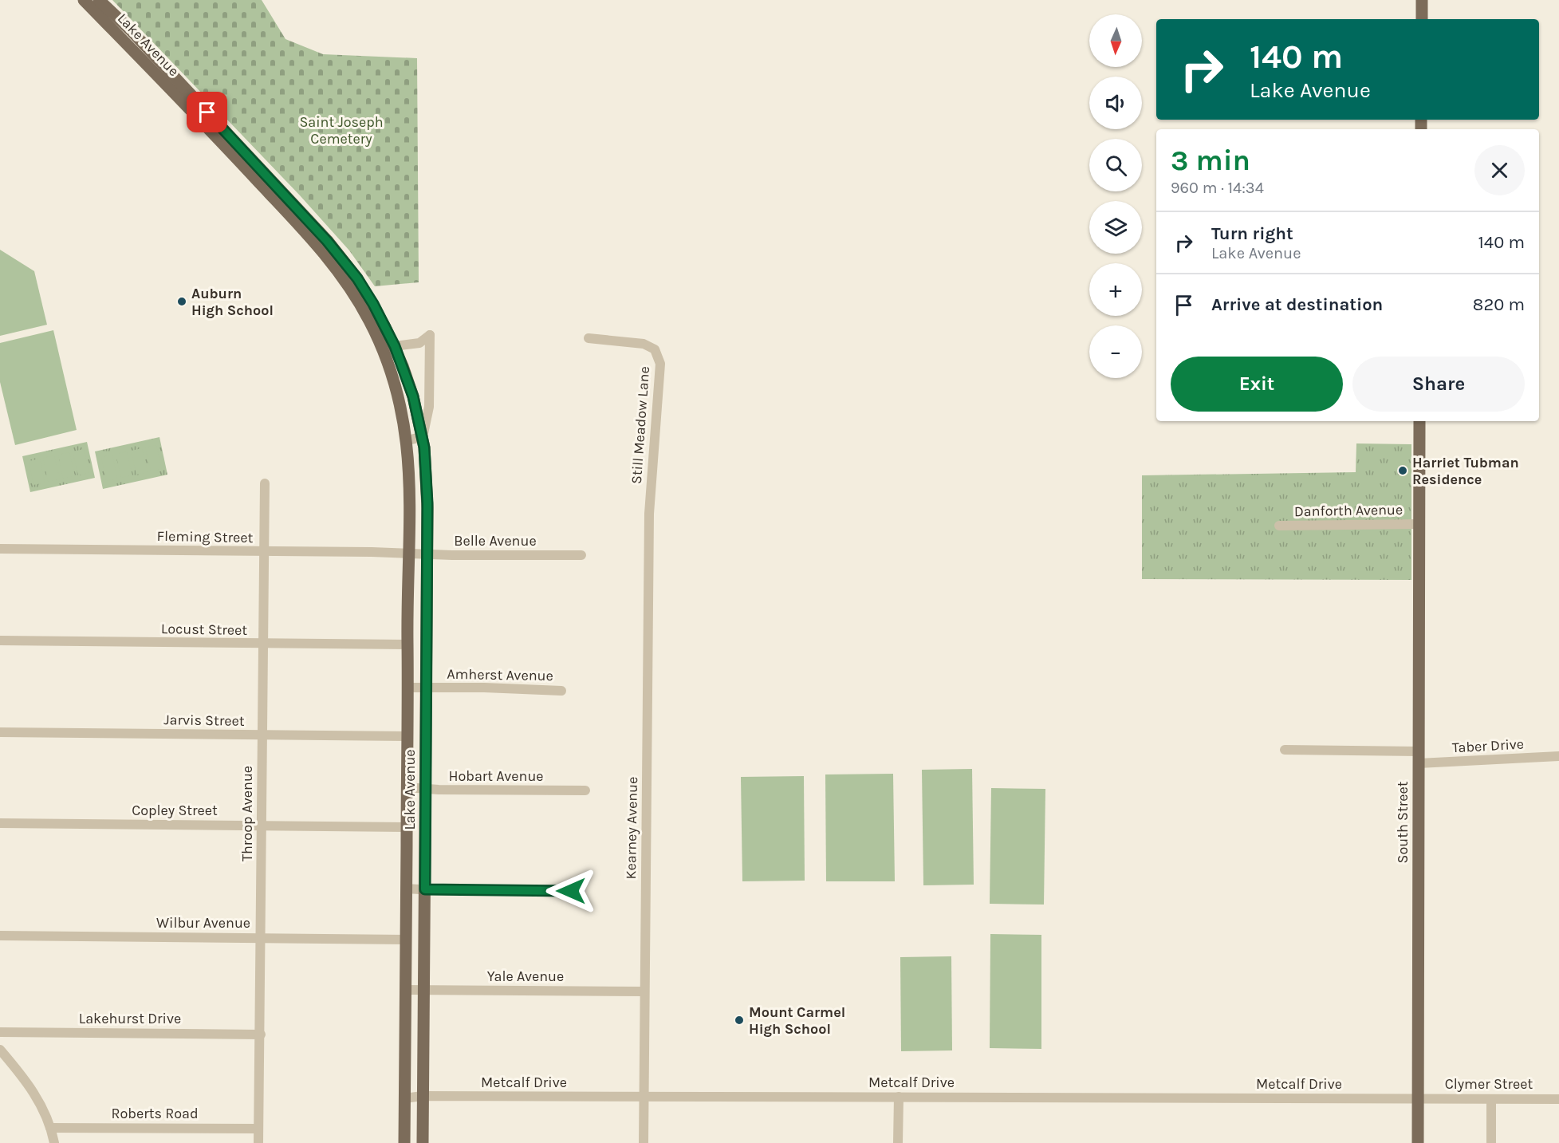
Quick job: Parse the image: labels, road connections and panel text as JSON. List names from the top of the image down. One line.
{"streets":{"main road":["Lake Avenue","South Street"],"street":["Still Meadow Lane","Danforth Avenue","Fleming Street","Belle Avenue","Locust Street","Amherst Avenue","Jarvis Street","Taber Drive","Hobart Avenue","Copley Street","Throop Avenue","Kearney Avenue","Wilbur Avenue","Yale Avenue","Lakehurst Drive","Metcalf Drive","Clymer Street","Roberts Road"]},"crossings":[["Lake Avenue","Fleming Street"],["Lake Avenue","Belle Avenue"],["Lake Avenue","Locust Street"],["Lake Avenue","Amherst Avenue"],["Lake Avenue","Jarvis Street"],["Lake Avenue","Hobart Avenue"],["Lake Avenue","Copley Street"],["Lake Avenue","Wilbur Avenue"],["Lake Avenue","Yale Avenue"],["Lake Avenue","Metcalf Drive"],["Still Meadow Lane","Kearney Avenue"],["Danforth Avenue","South Street"],["Fleming Street","Belle Avenue"],["Fleming Street","Throop Avenue"],["Locust Street","Throop Avenue"],["Jarvis Street","Throop Avenue"],["Taber Drive","South Street"],["Copley Street","Throop Avenue"],["Throop Avenue","Wilbur Avenue"],["Throop Avenue","Lakehurst Drive"],["Throop Avenue","Roberts Road"],["South Street","Metcalf Drive"],["South Street","Clymer Street"],["Kearney Avenue","Yale Avenue"],["Kearney Avenue","Metcalf Drive"],["Metcalf Drive","Clymer Street"]],"parks":["Saint Joseph Cemetery"],"places":["Auburn High School","Harriet Tubman Residence","Mount Carmel High School"],"north":"bottom","page":{"map_buttons":["+","−"],"turn":["140 m","Lake Avenue"],"heading":["3 min","960 m · 14:34"],"list":[{"name":"Turn right","note":"Lake Avenue","value":"140 m"},{"name":"Arrive at destination","value":"820 m"}],"buttons":["Exit","Share"]}}
